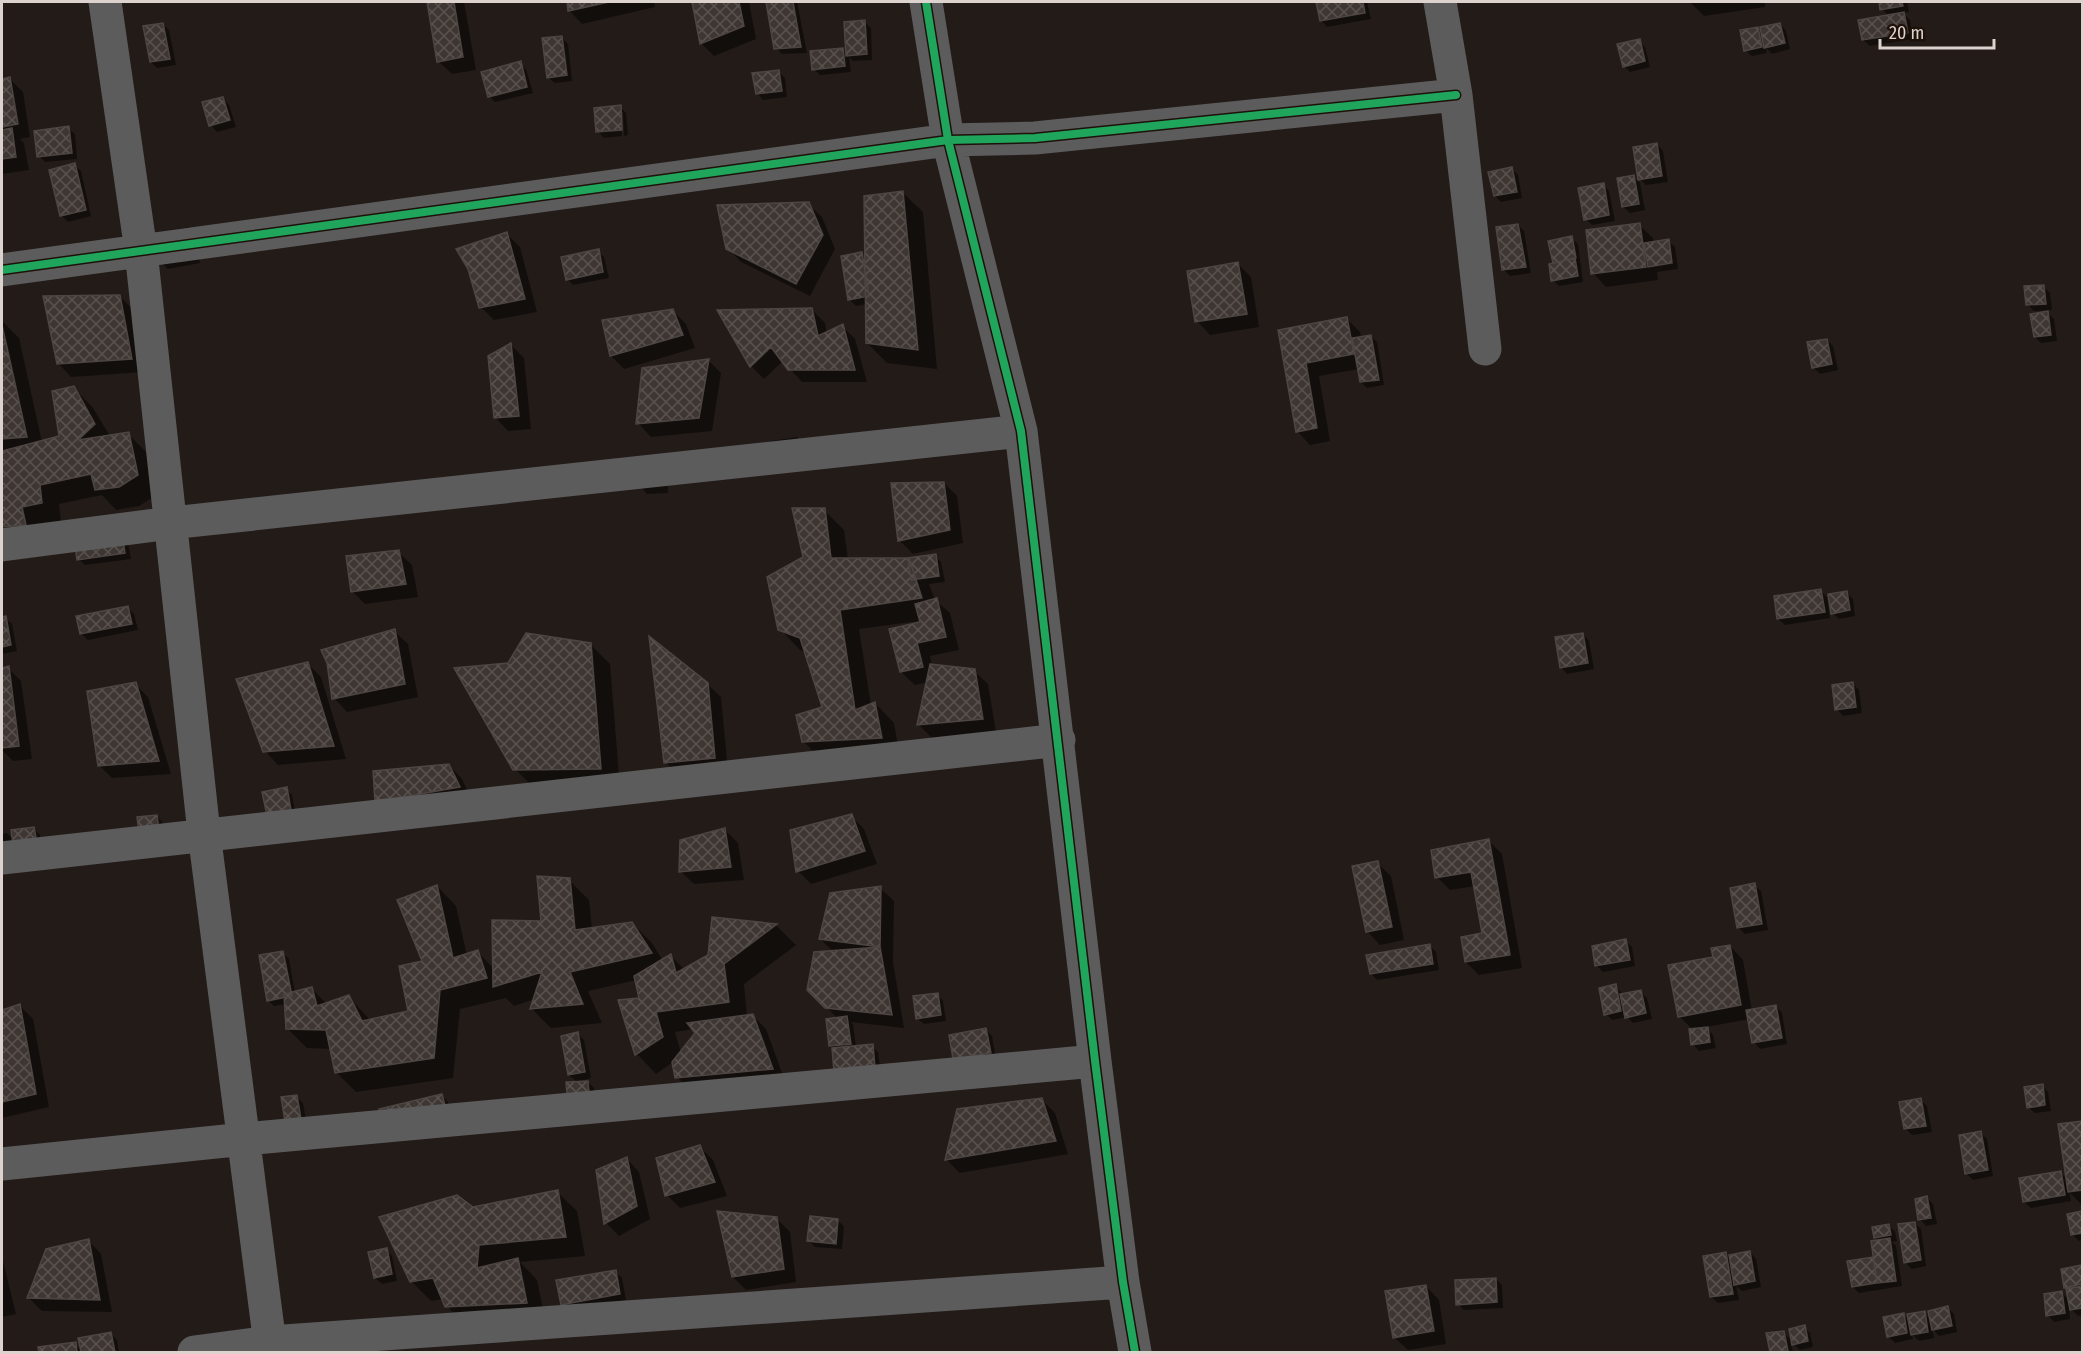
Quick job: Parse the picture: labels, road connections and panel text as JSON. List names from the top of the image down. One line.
{"scale_bar":"20 m"}
